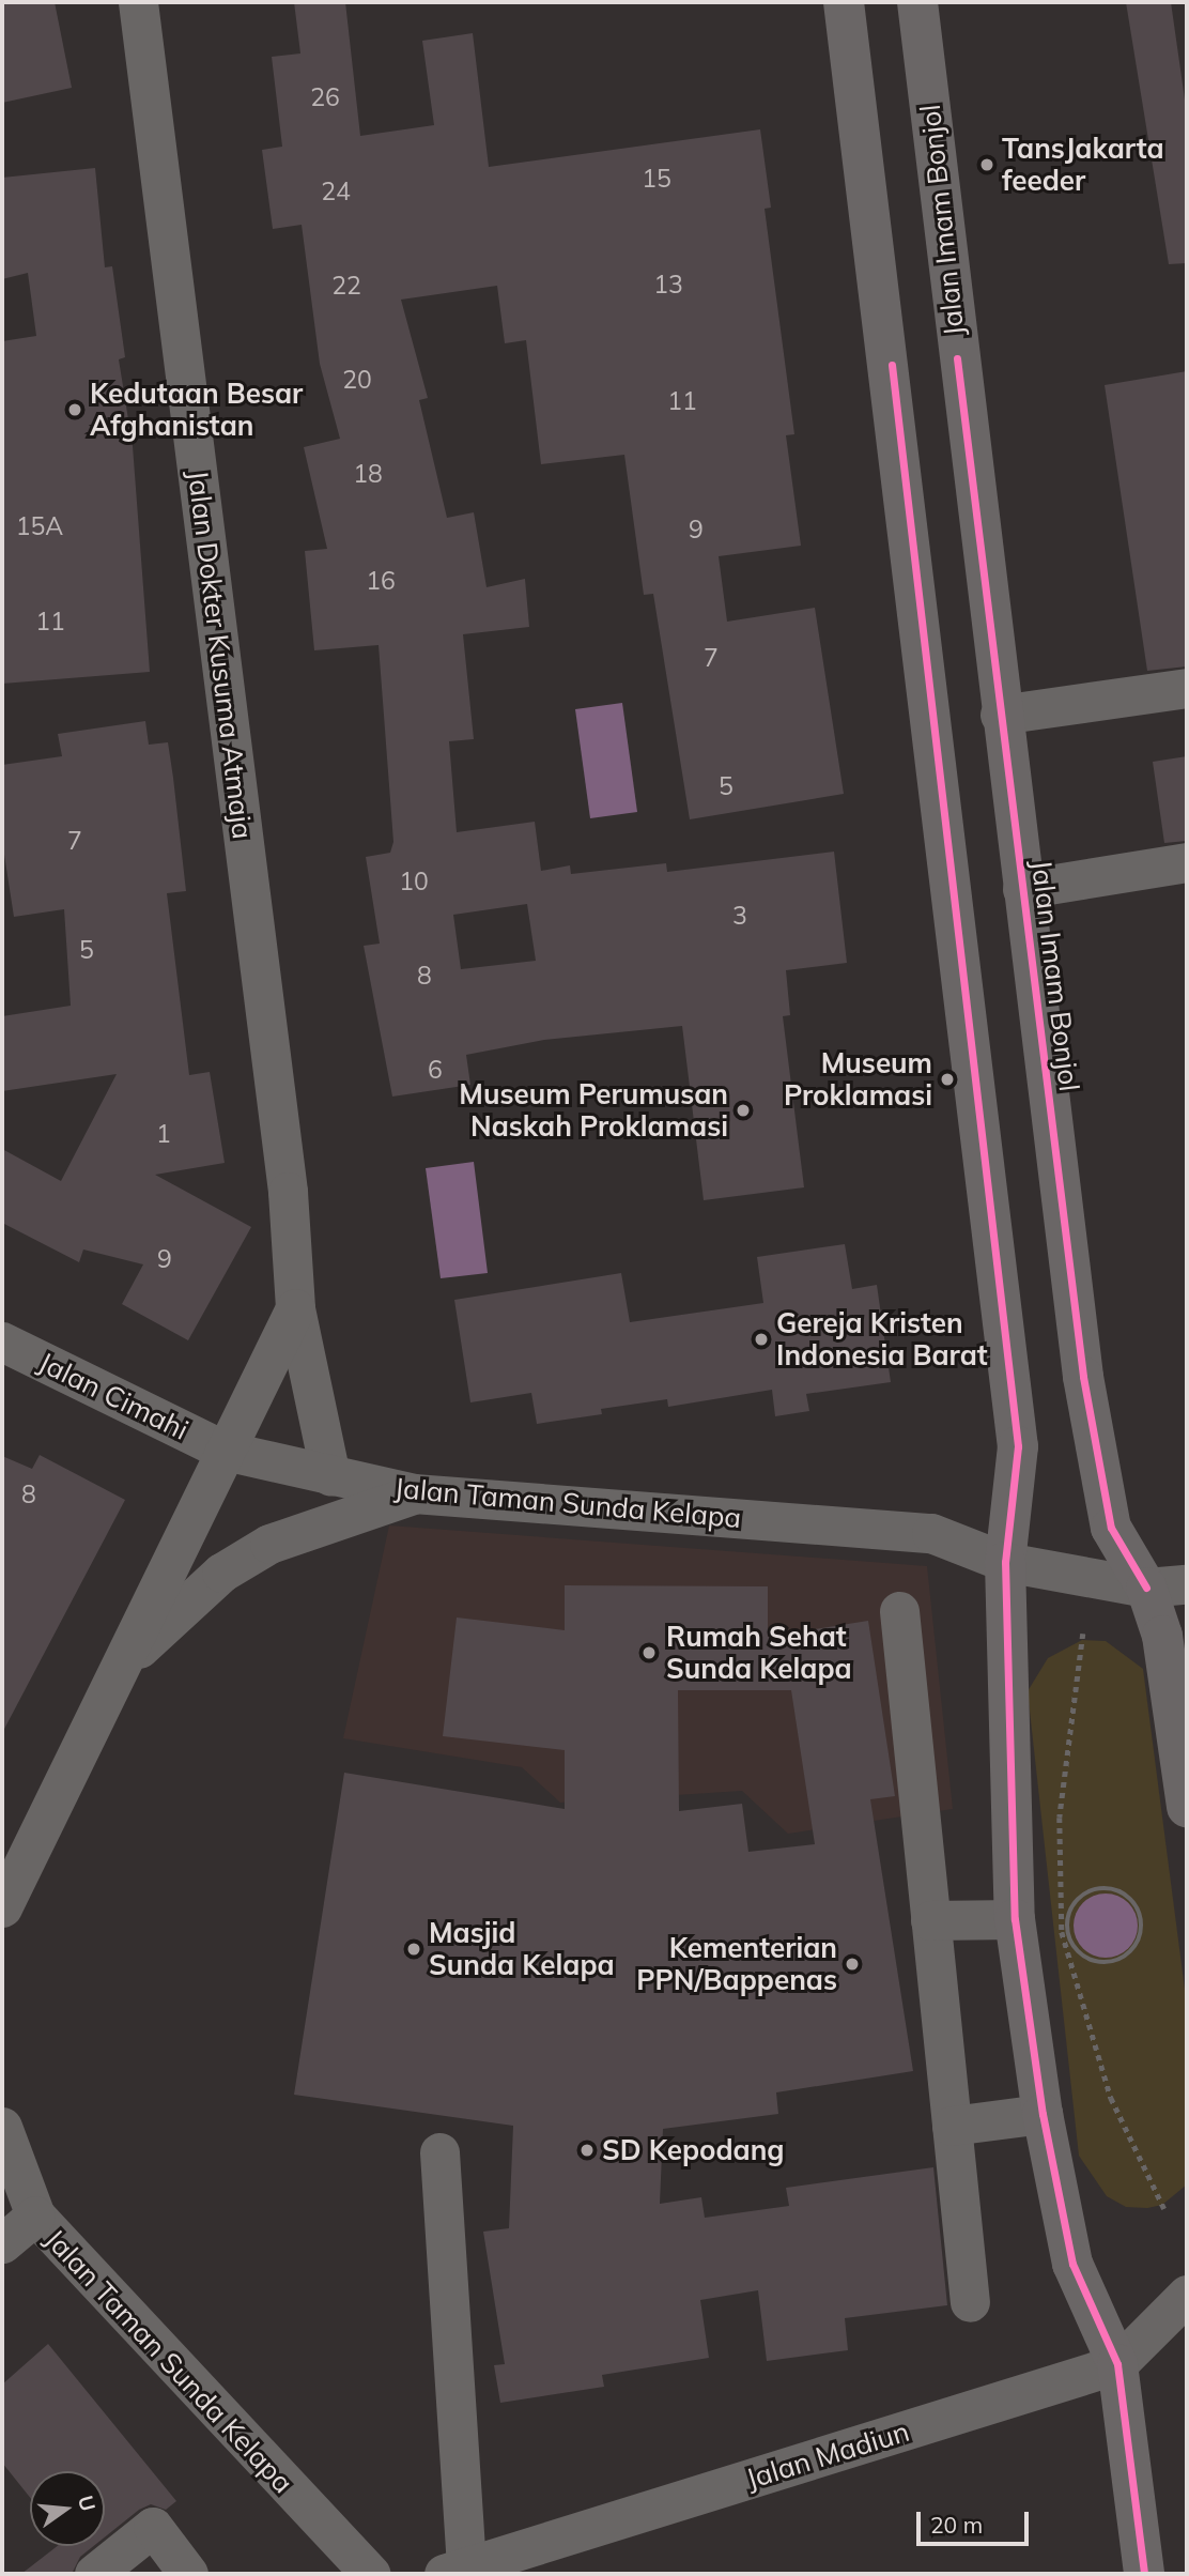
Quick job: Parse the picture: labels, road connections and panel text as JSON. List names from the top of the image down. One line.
{"streets":{"main road":["Jalan Imam Bonjol"],"street":["Jalan Dokter Kusuma Atmaja","Jalan Cimahi","Jalan Taman Sunda Kelapa","Jalan Madiun"]},"crossings":[["Jalan Imam Bonjol","Jalan Taman Sunda Kelapa"],["Jalan Dokter Kusuma Atmaja","Jalan Taman Sunda Kelapa"],["Jalan Cimahi","Jalan Taman Sunda Kelapa"]],"places":["TansJakarta feeder","Kedutaan Besar Afghanistan","Museum Proklamasi","Museum Perumusan Naskah Proklamasi","Gereja Kristen Indonesia Barat","Rumah Sehat Sunda Kelapa","Masjid Sunda Kelapa","Kementerian PPN/Bappenas","SD Kepodang"],"house_numbers":["26","15","24","13","22","20","11","18","15A","9","16","11","7","5","7","10","3","5","8","6","1","9","8"],"scale_bar":"20 m","north":"right"}
